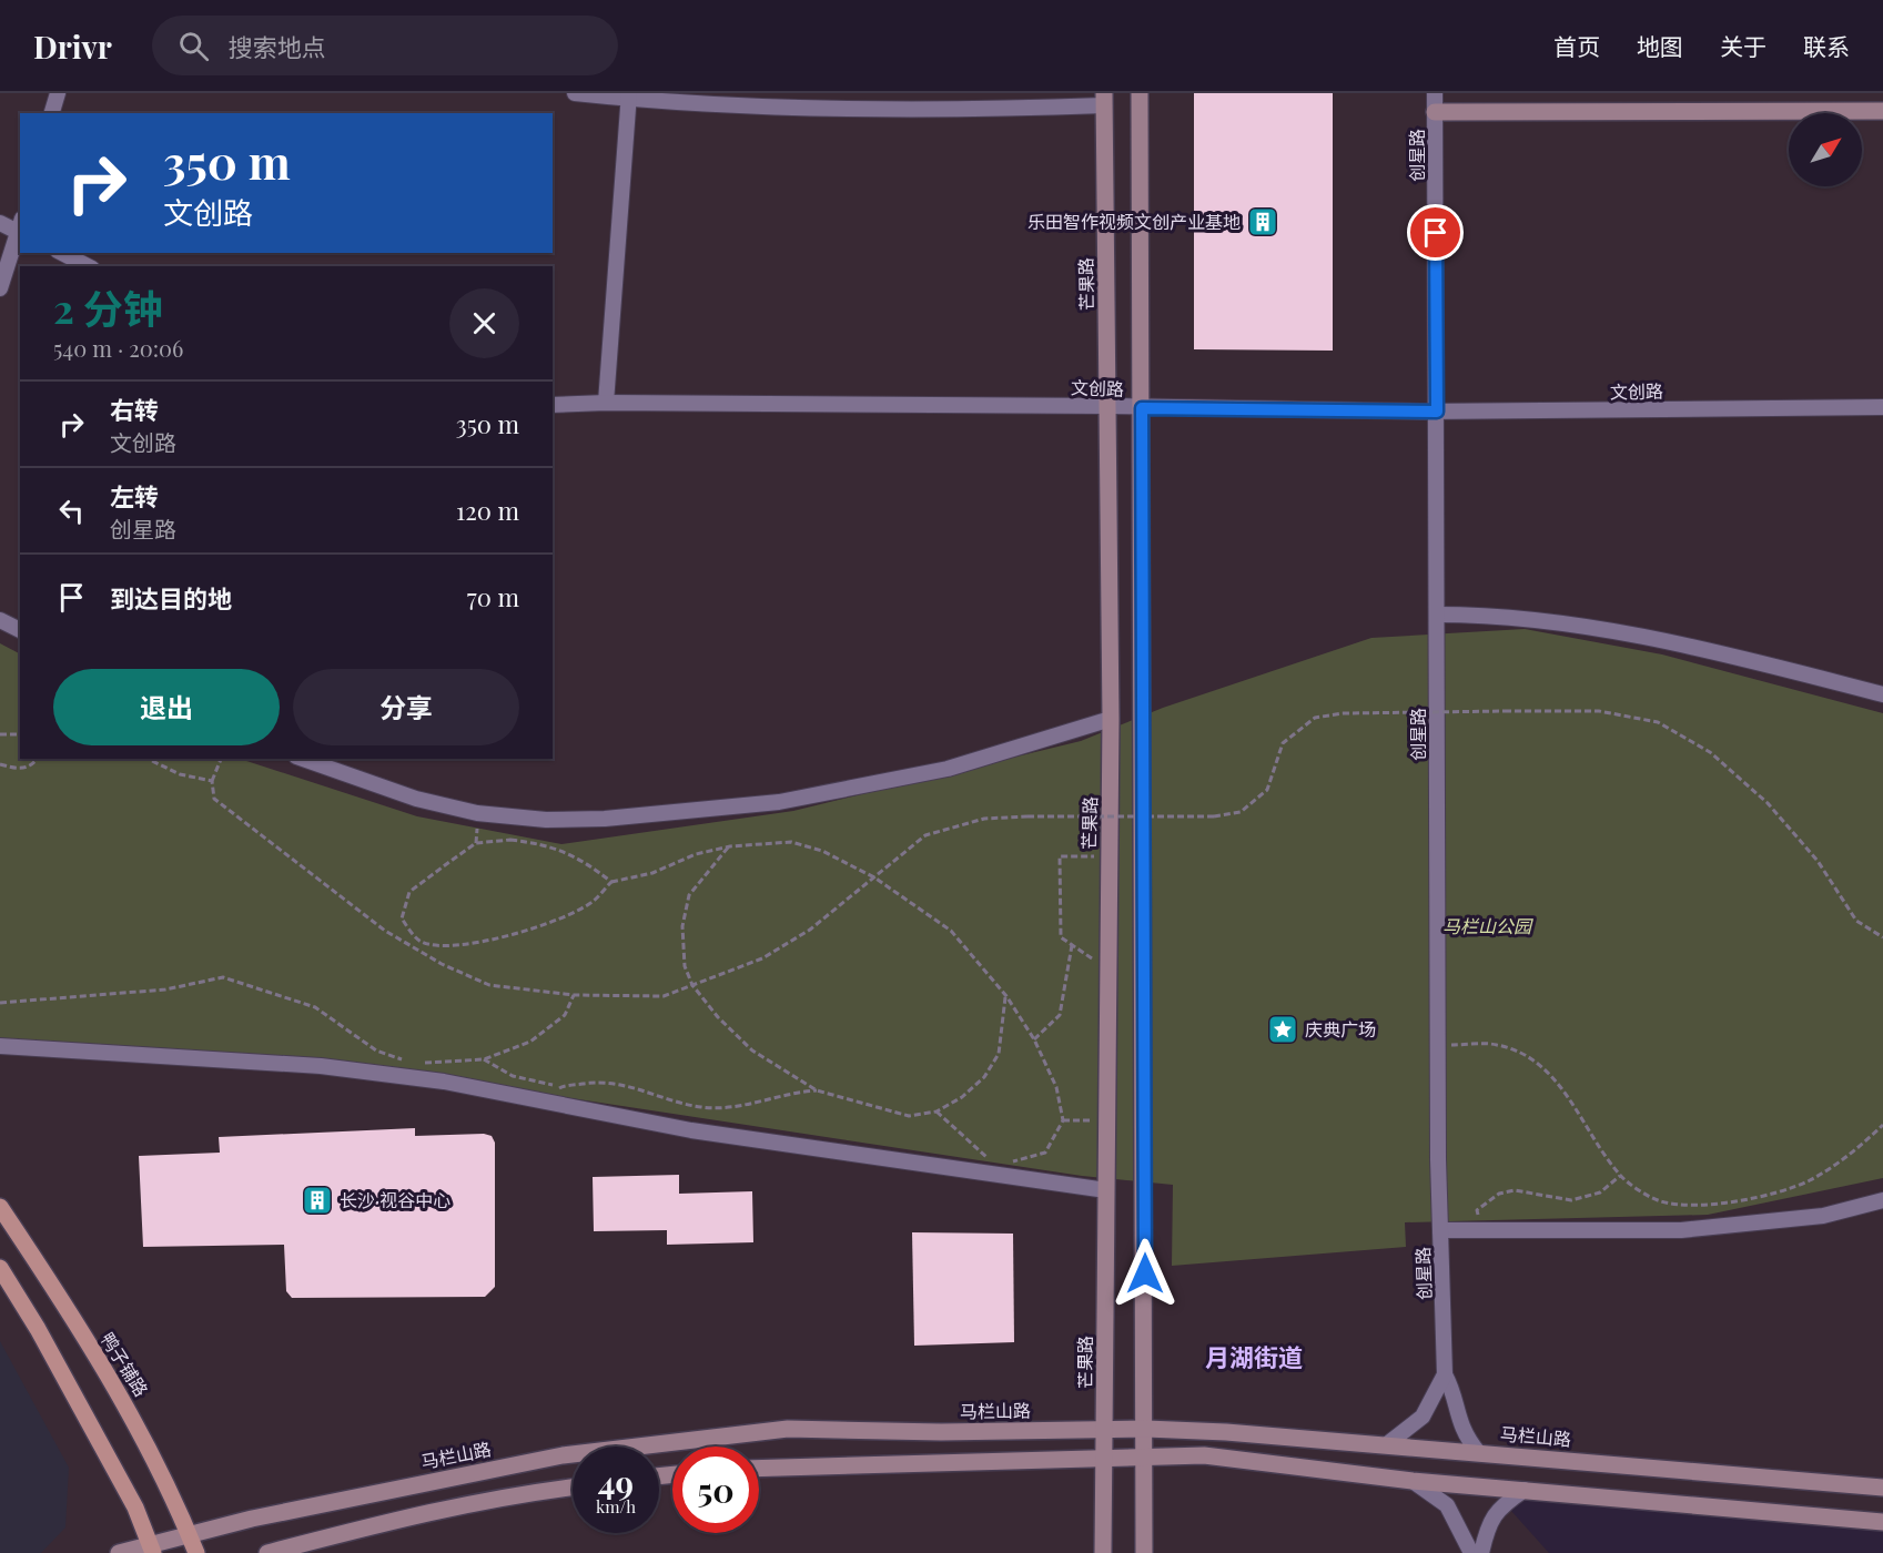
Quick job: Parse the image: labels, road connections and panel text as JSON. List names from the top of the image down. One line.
{"streets":{"main road":["芒果路","鸭子铺路","马栏山路"],"street":["创星路","文创路"]},"crossings":[["创星路","文创路"],["芒果路","文创路"],["芒果路","马栏山路"],["鸭子铺路","马栏山路"]],"districts":["月湖街道"],"parks":["马栏山公园"],"places":{"building":["乐田智作视频文创产业基地","长沙·视谷中心"],"place":["庆典广场"]},"north":"top right","page":{"header":"Drivr","search":"搜索地点","nav":["首页","地图","关于","联系"],"turn":["350 m","文创路"],"heading":["2 分钟","540 m · 20:06"],"list":[{"name":"右转","note":"文创路","value":"350 m"},{"name":"左转","note":"创星路","value":"120 m"},{"name":"到达目的地","value":"70 m"}],"buttons":["退出","分享"],"speed":"49 km/h","limit":"50"}}
